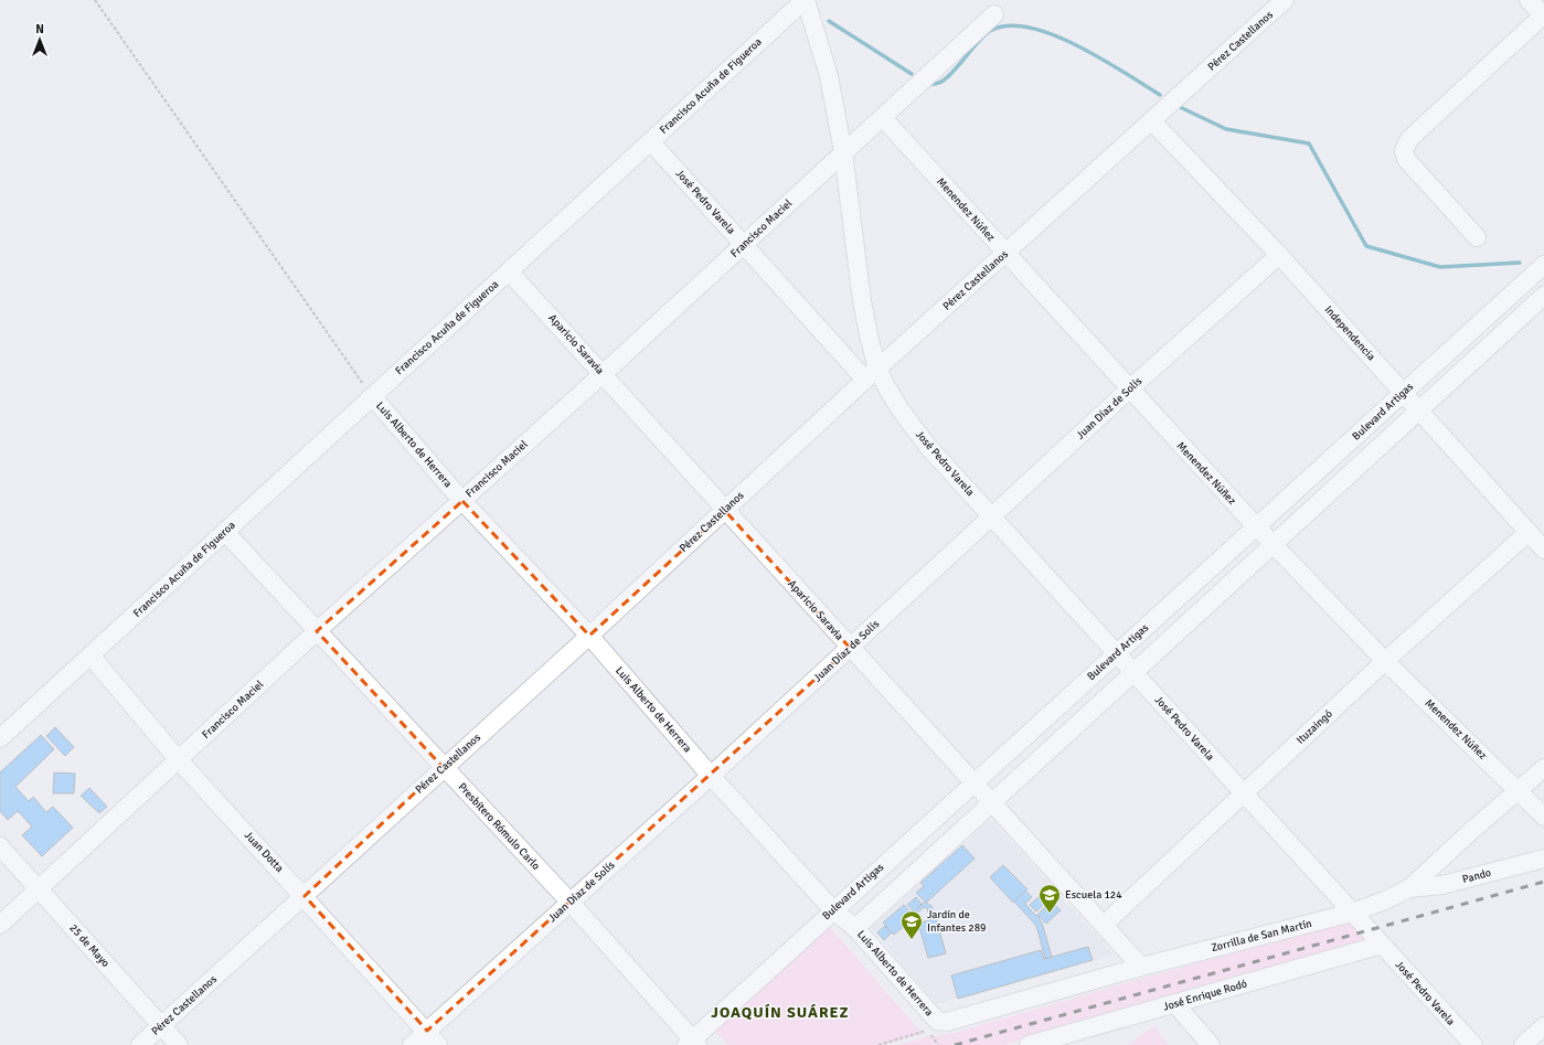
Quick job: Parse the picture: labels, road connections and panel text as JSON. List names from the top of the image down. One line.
{"streets":{"street":["Pérez Castellanos","Francisco Acuña de Figueroa","José Pedro Varela","Menendez Núñez","Francisco Maciel","Independencia","Aparicio Saravia","Juan Díaz de Solís","Bulevard Artigas","Luis Alberto de Herrera","Ituzaingó","Presbítero Rómulo Carlo","Juan Dotta","Pando","Zorrilla de San Martín","25 de Mayo","José Enrique Rodó"]},"crossings":[["Pérez Castellanos","José Pedro Varela"],["Pérez Castellanos","Menendez Núñez"],["Pérez Castellanos","Independencia"],["Pérez Castellanos","Aparicio Saravia"],["Pérez Castellanos","Luis Alberto de Herrera"],["Pérez Castellanos","Presbítero Rómulo Carlo"],["Pérez Castellanos","Juan Dotta"],["Pérez Castellanos","25 de Mayo"],["Francisco Acuña de Figueroa","José Pedro Varela"],["Francisco Acuña de Figueroa","Aparicio Saravia"],["Francisco Acuña de Figueroa","Luis Alberto de Herrera"],["Francisco Acuña de Figueroa","Presbítero Rómulo Carlo"],["Francisco Acuña de Figueroa","Juan Dotta"],["José Pedro Varela","Francisco Maciel"],["José Pedro Varela","Juan Díaz de Solís"],["José Pedro Varela","Bulevard Artigas"],["José Pedro Varela","Ituzaingó"],["José Pedro Varela","Zorrilla de San Martín"],["José Pedro Varela","José Enrique Rodó"],["Menendez Núñez","Francisco Maciel"],["Menendez Núñez","Juan Díaz de Solís"],["Menendez Núñez","Bulevard Artigas"],["Menendez Núñez","Ituzaingó"],["Menendez Núñez","Zorrilla de San Martín"],["Francisco Maciel","Aparicio Saravia"],["Francisco Maciel","Luis Alberto de Herrera"],["Francisco Maciel","Presbítero Rómulo Carlo"],["Francisco Maciel","Juan Dotta"],["Francisco Maciel","25 de Mayo"],["Independencia","Juan Díaz de Solís"],["Independencia","Bulevard Artigas"],["Independencia","Ituzaingó"],["Aparicio Saravia","Juan Díaz de Solís"],["Aparicio Saravia","Bulevard Artigas"],["Aparicio Saravia","Ituzaingó"],["Aparicio Saravia","Zorrilla de San Martín"],["Juan Díaz de Solís","Luis Alberto de Herrera"],["Juan Díaz de Solís","Presbítero Rómulo Carlo"],["Juan Díaz de Solís","Juan Dotta"],["Bulevard Artigas","Luis Alberto de Herrera"],["Bulevard Artigas","Presbítero Rómulo Carlo"],["Luis Alberto de Herrera","Zorrilla de San Martín"],["Pando","Zorrilla de San Martín"]],"districts":["JOAQUÍN SUÁREZ"],"places":{"school or university":["Escuela 124","Jardín de Infantes 289"]},"north":"top"}
